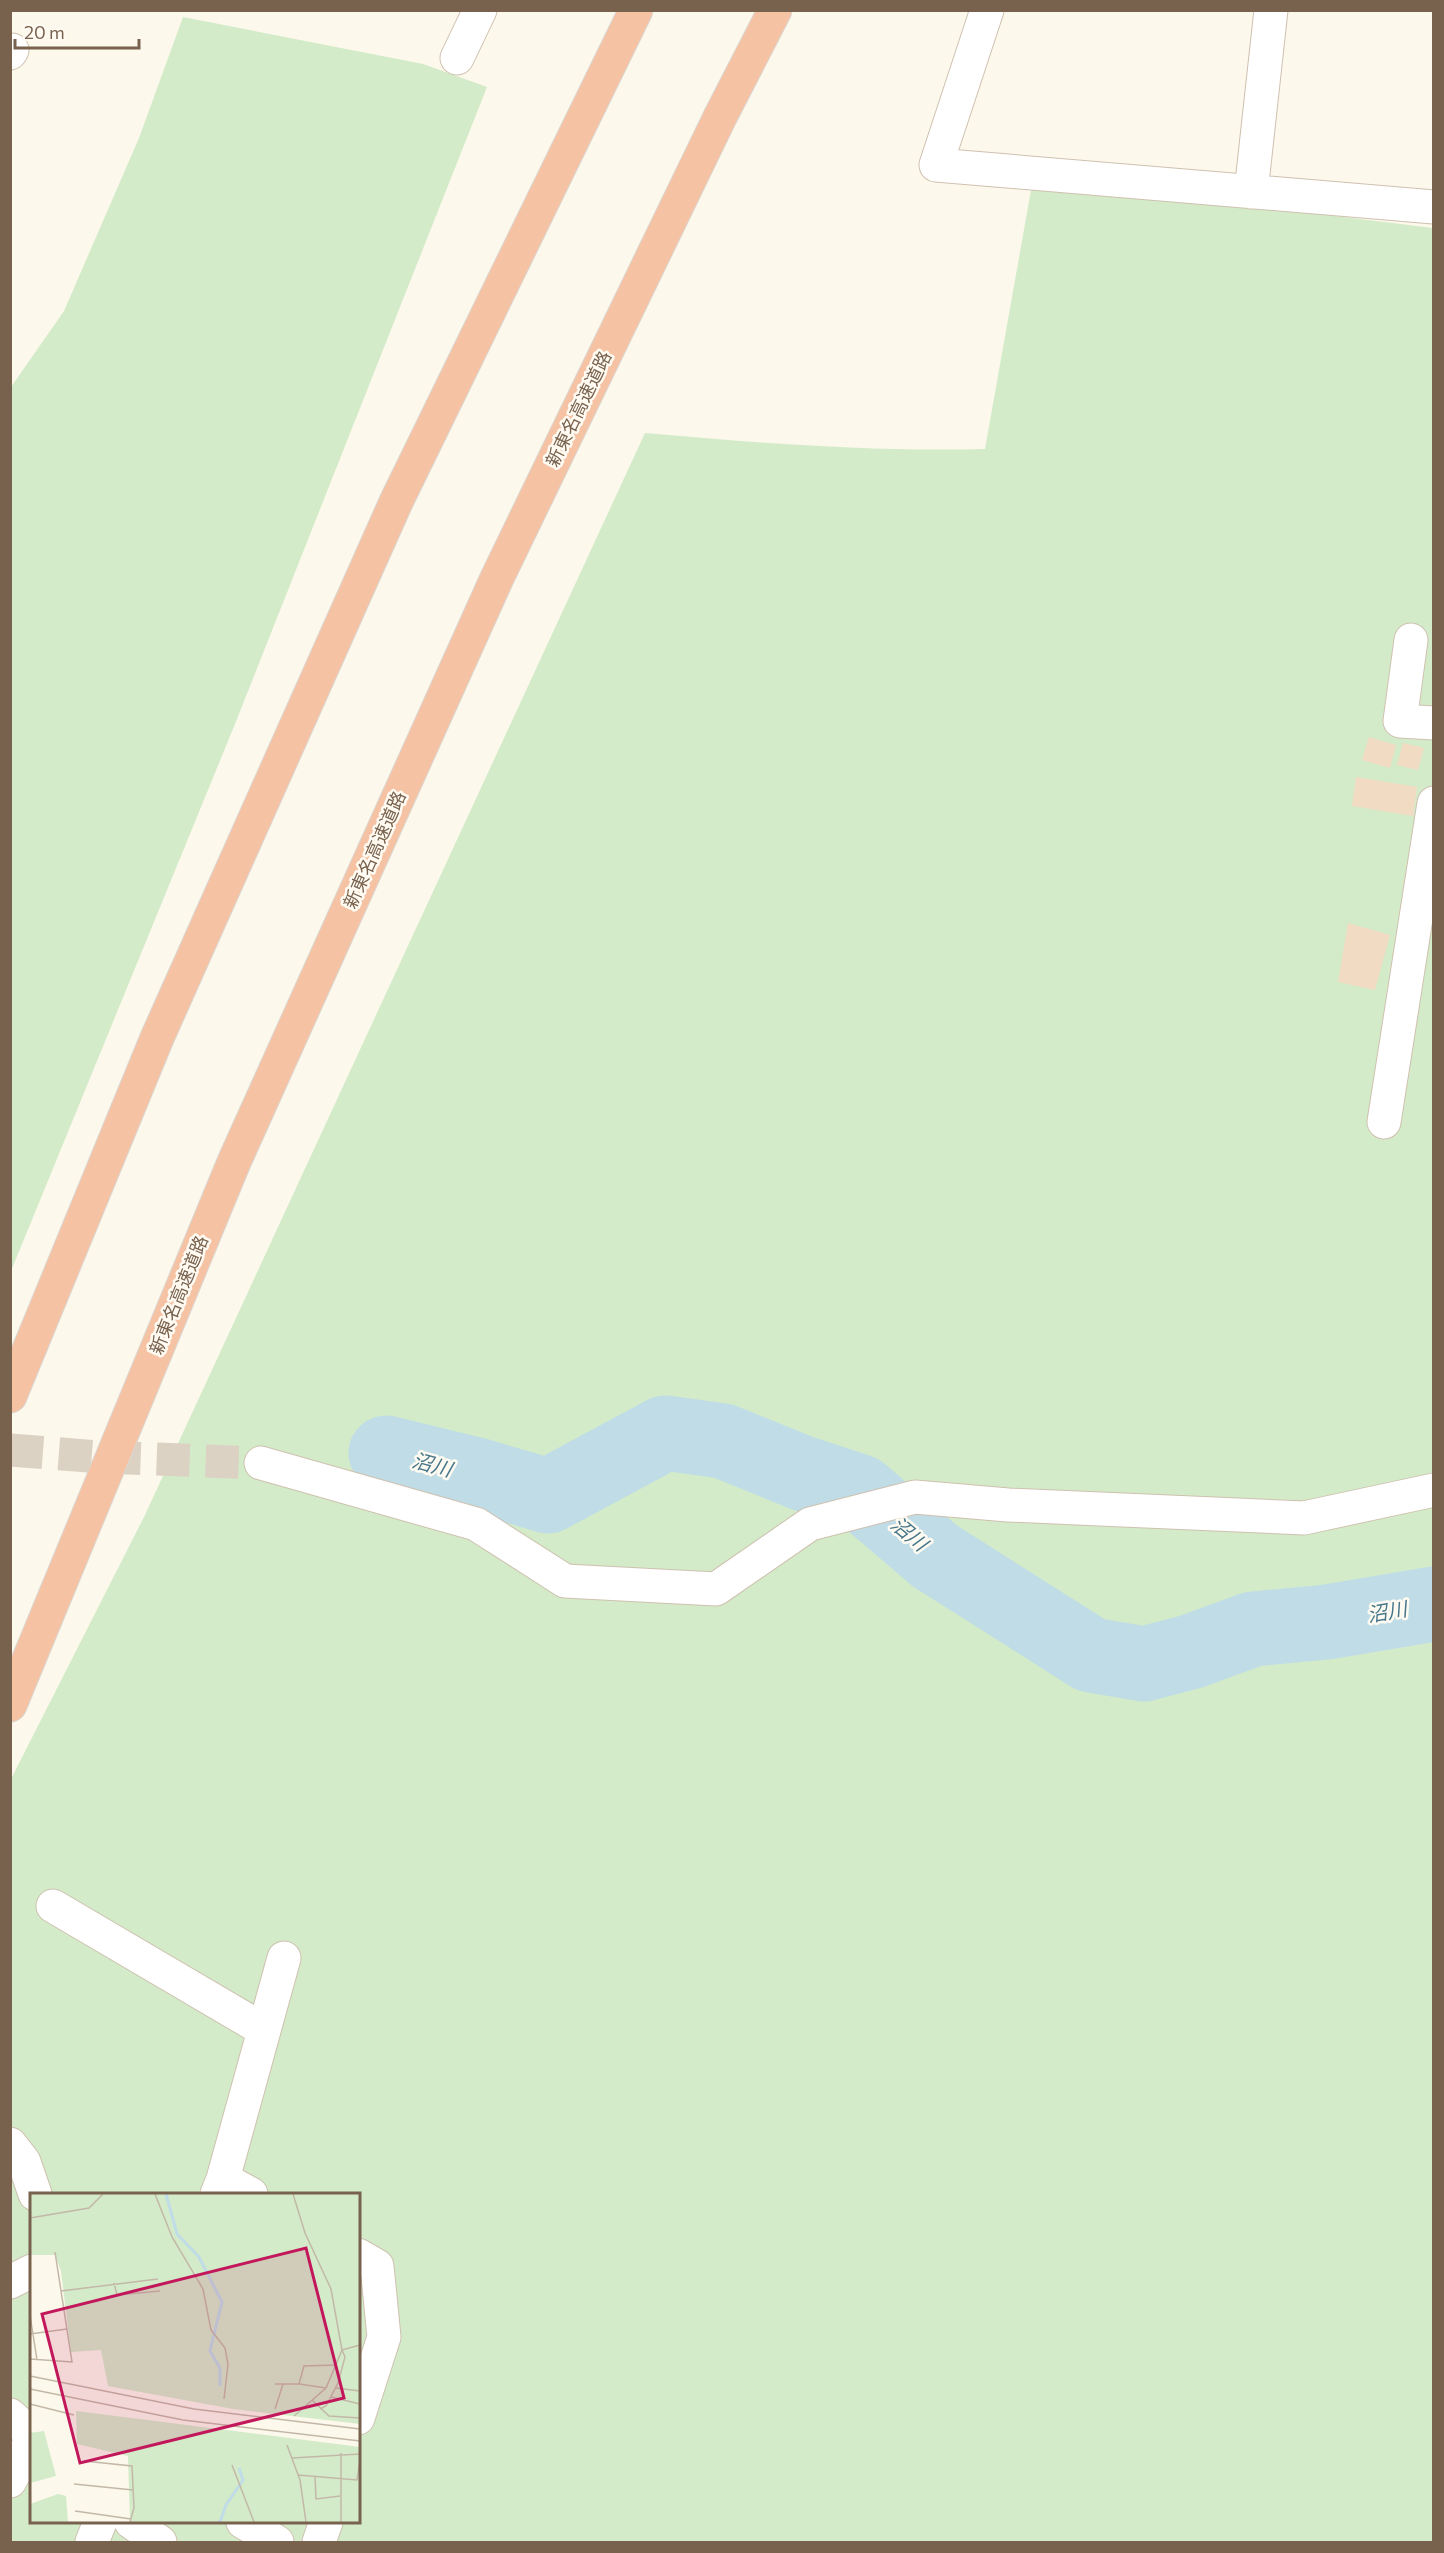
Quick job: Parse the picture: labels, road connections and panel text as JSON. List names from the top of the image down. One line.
{"streets":{"highway":["新東名高速道路"]},"water":["沼川"],"scale_bar":"20 m"}
